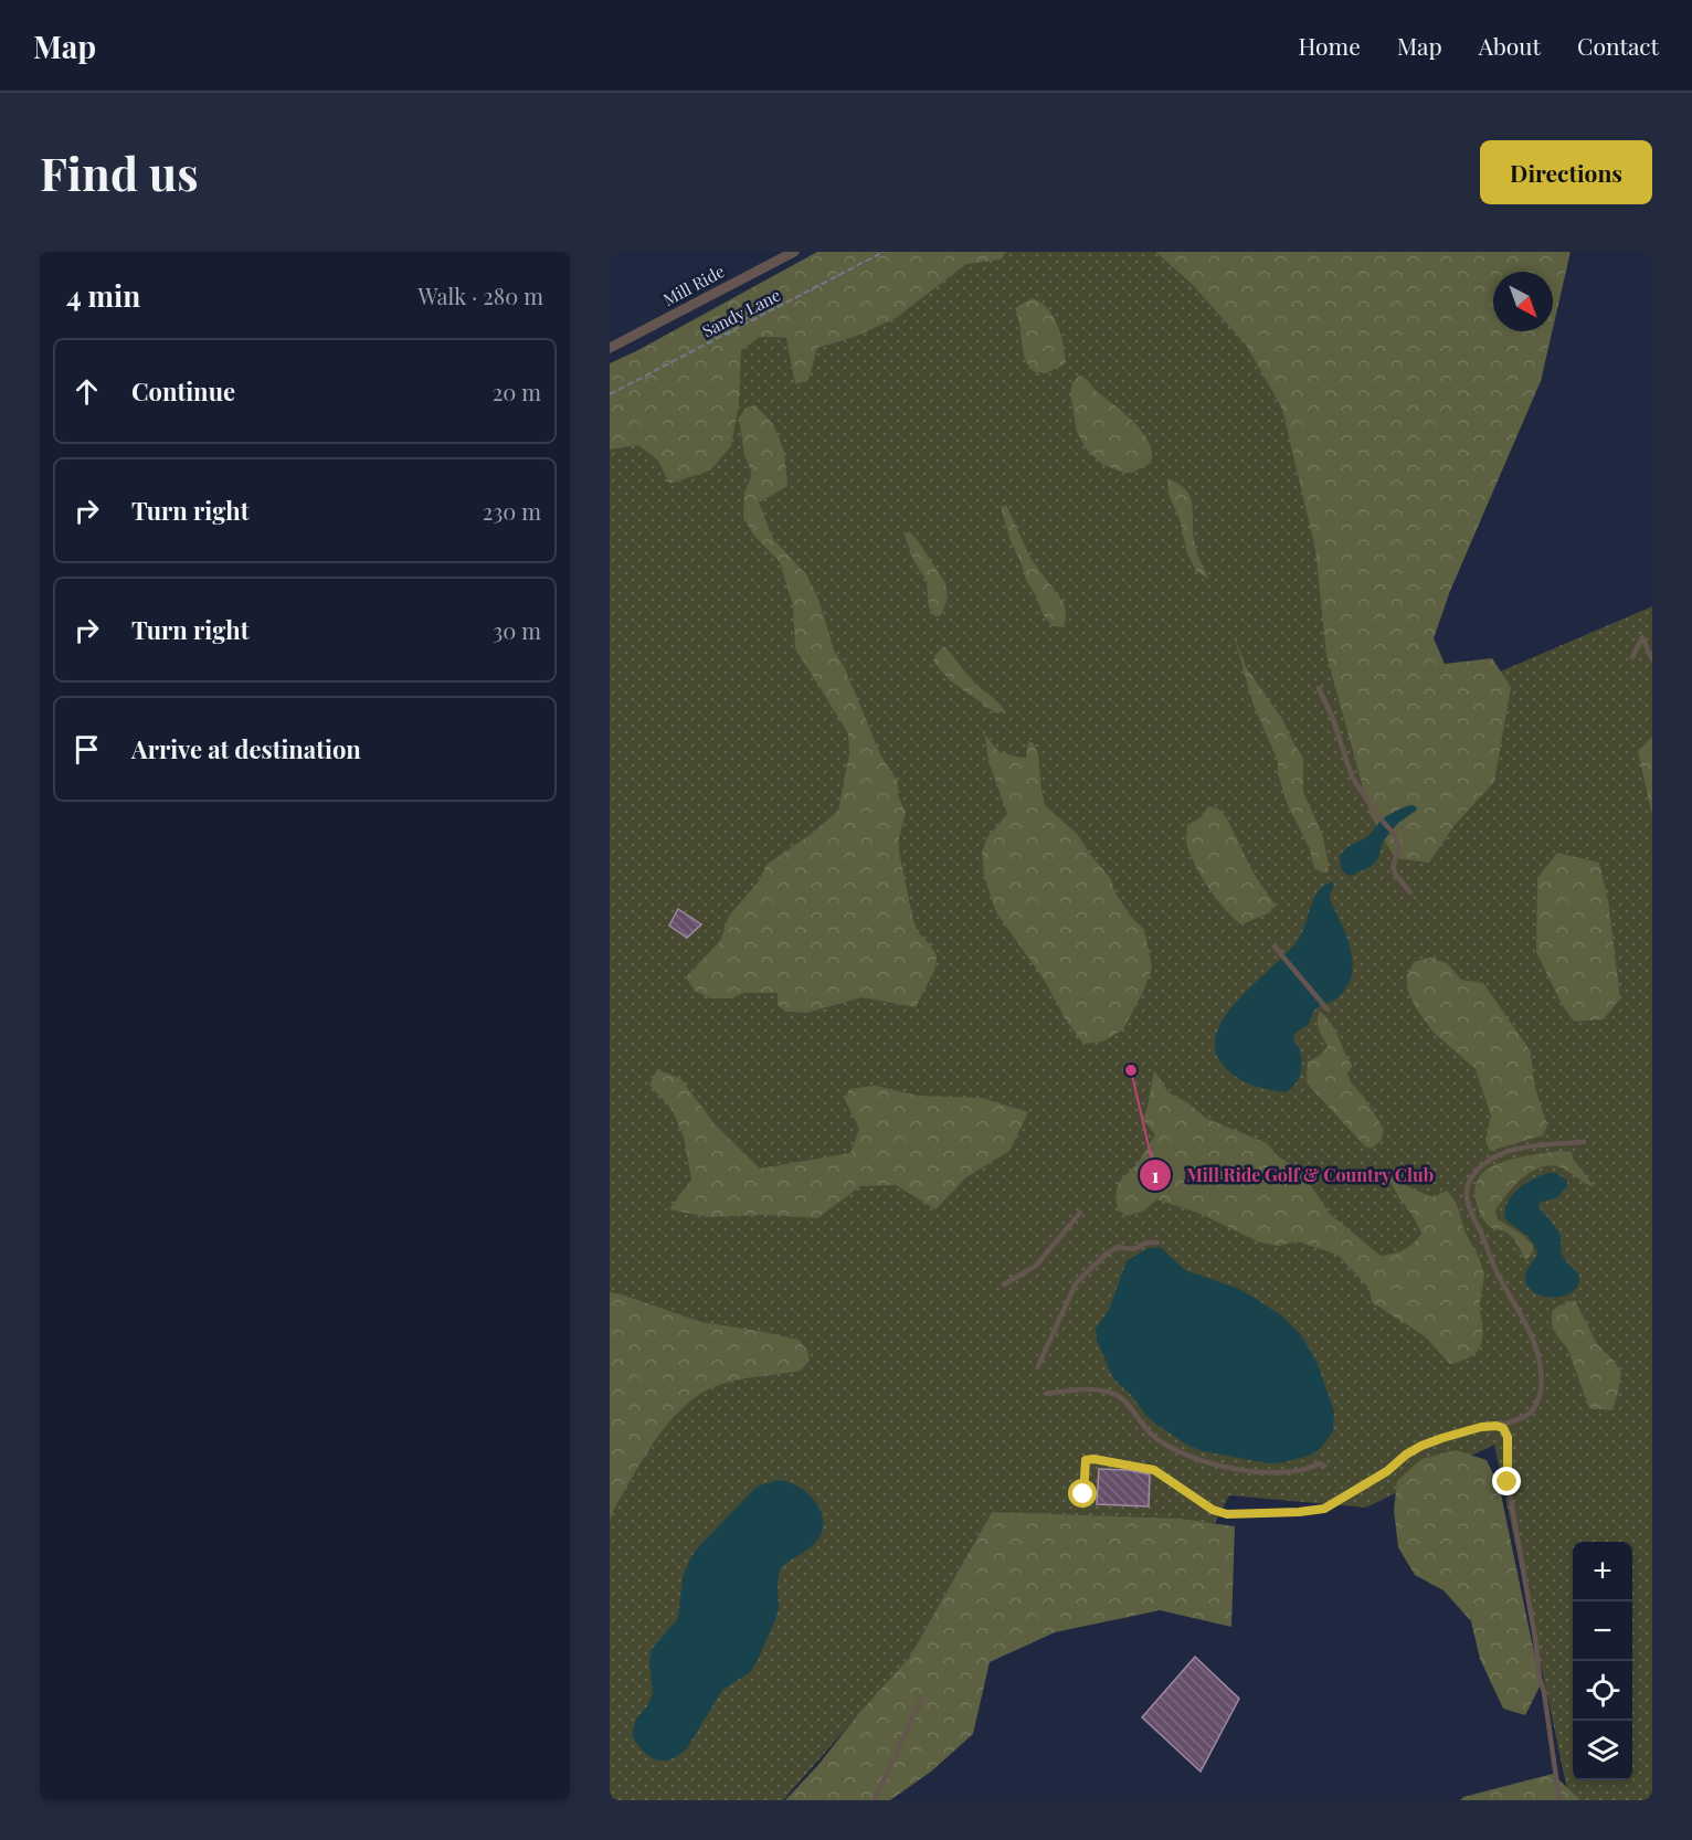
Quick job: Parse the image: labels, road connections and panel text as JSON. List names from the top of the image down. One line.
{"streets":{"street":["Mill Ride"],"path":["Sandy Lane"]},"places":["Mill Ride Golf & Country Club"],"north":"bottom right","page":{"header":"Map","nav":["Home","Map","About","Contact"],"buttons":"Directions","title":"Find us","heading":["4 min","Walk · 280 m"],"list":[["Continue","20 m"],["Turn right","230 m"],["Turn right","30 m"],"Arrive at destination"],"map_buttons":["+","−"]}}
